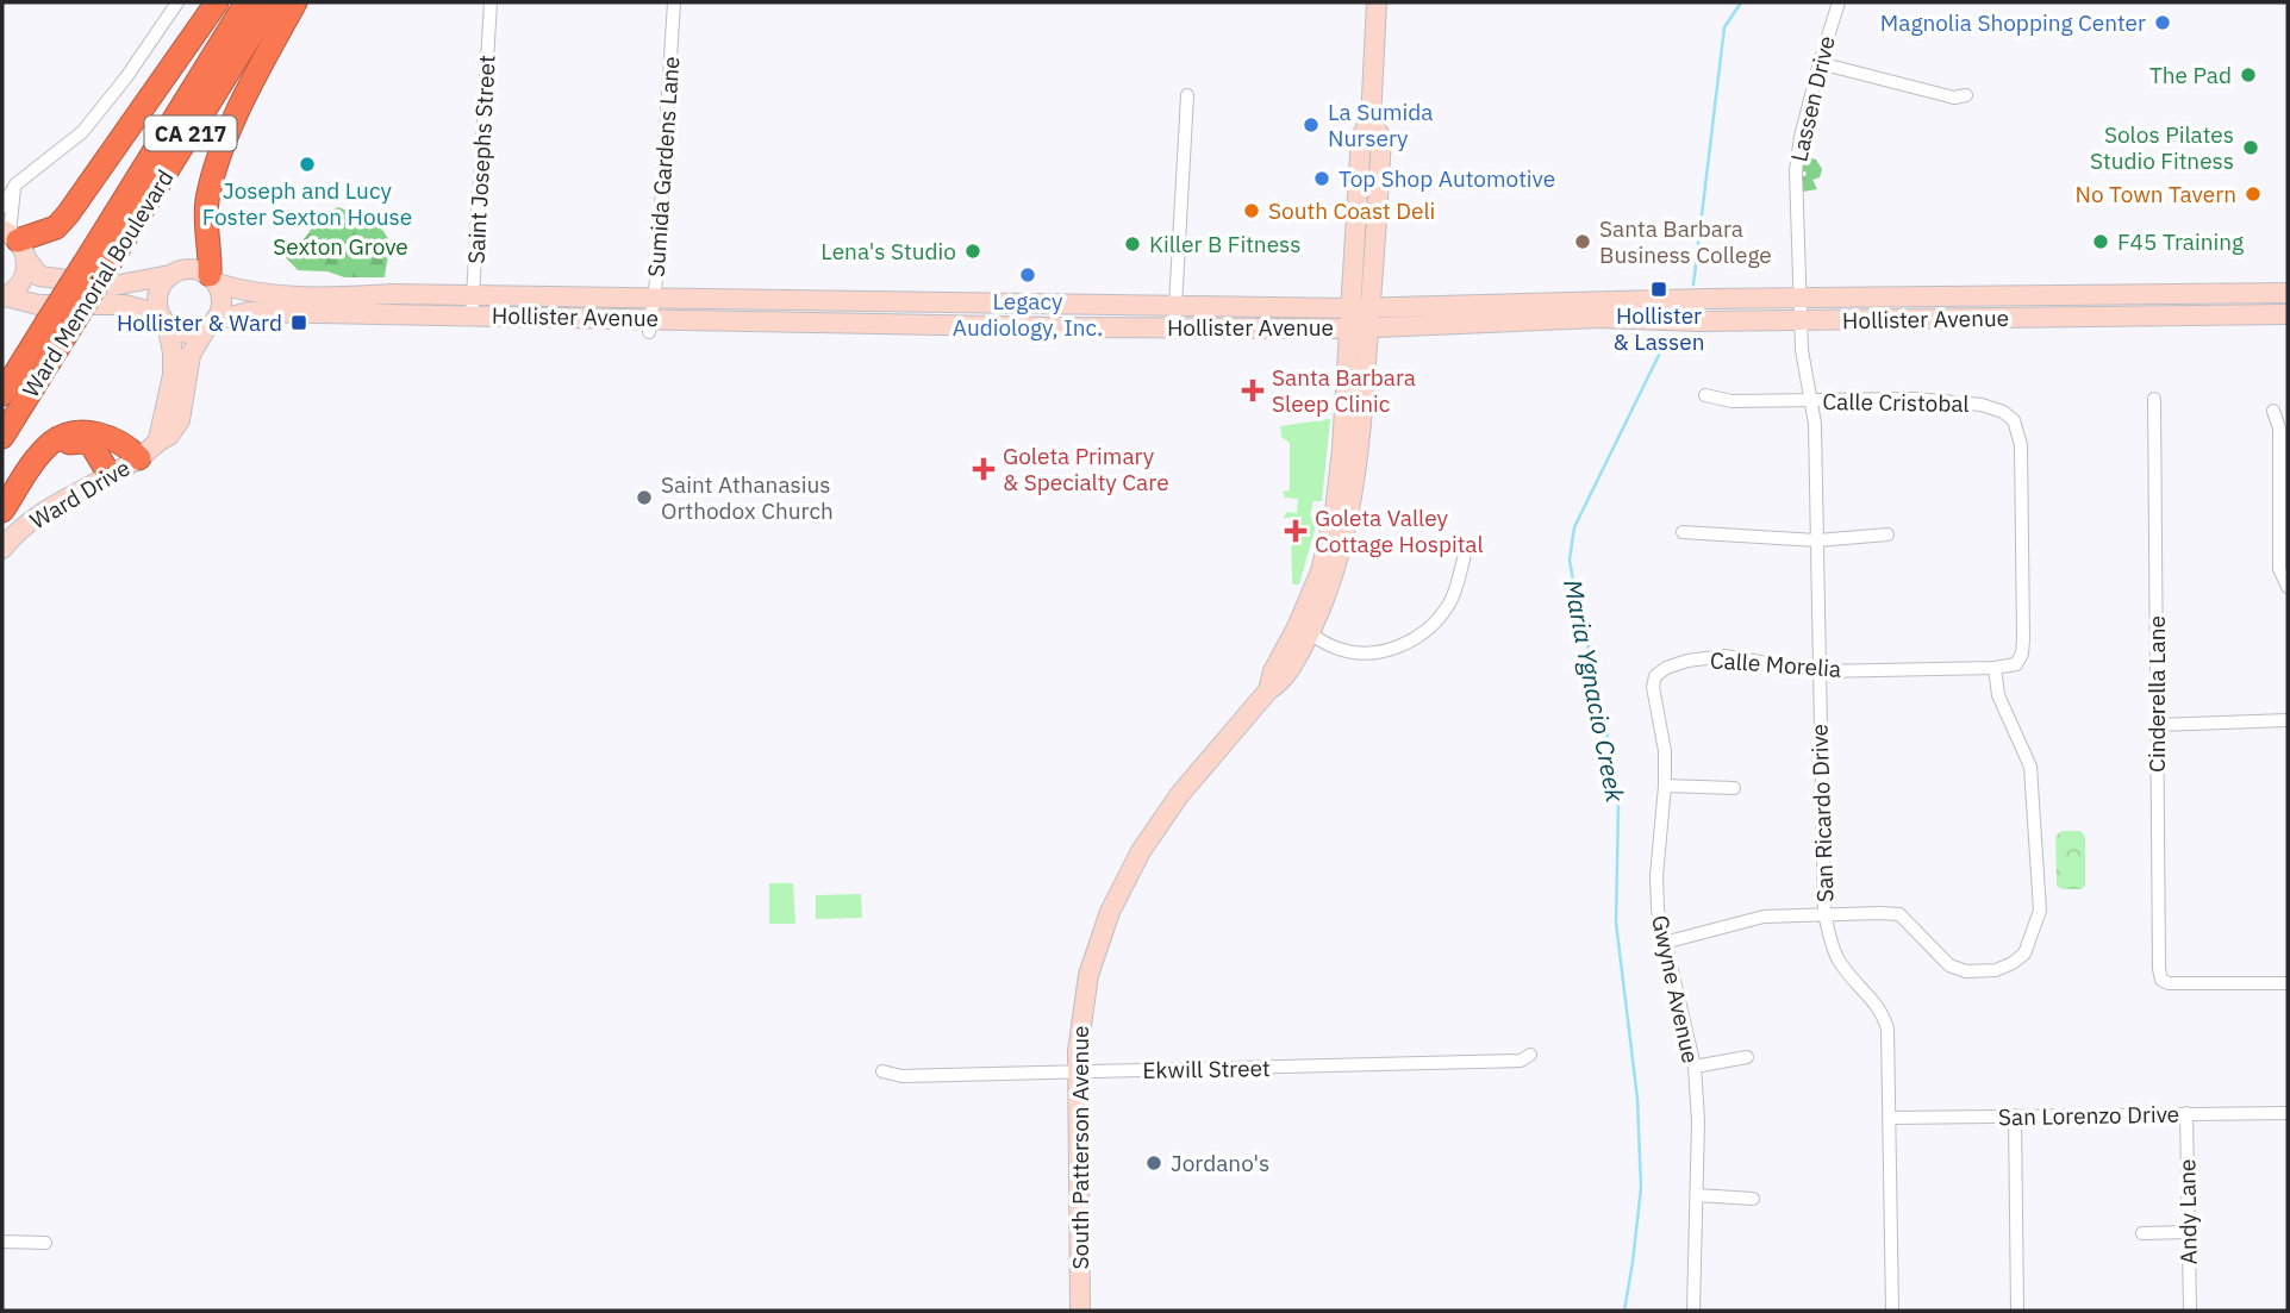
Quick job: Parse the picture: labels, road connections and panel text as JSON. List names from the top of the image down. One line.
{"streets":{"highway":["CA 217","Ward Memorial Boulevard"],"main road":["Hollister Avenue","Ward Drive","South Patterson Avenue"],"street":["Lassen Drive","Saint Josephs Street","Sumida Gardens Lane","Calle Cristobal","Calle Morelia","Cinderella Lane","San Ricardo Drive","Gwyne Avenue","Ekwill Street","San Lorenzo Drive","Andy Lane"]},"crossings":[["Lassen Drive","Hollister Avenue"],["Lassen Drive","San Ricardo Drive"],["Saint Josephs Street","Hollister Avenue"],["Sumida Gardens Lane","Hollister Avenue"],["Hollister Avenue","Ward Drive"],["Hollister Avenue","San Ricardo Drive"],["Hollister Avenue","South Patterson Avenue"],["Calle Cristobal","Calle Morelia"],["Calle Cristobal","San Ricardo Drive"],["Calle Morelia","San Ricardo Drive"],["Calle Morelia","Gwyne Avenue"],["San Ricardo Drive","San Lorenzo Drive"],["Ekwill Street","South Patterson Avenue"],["San Lorenzo Drive","Andy Lane"]],"water":["Maria Ygnacio Creek"],"parks":["Sexton Grove"],"places":{"other":["Magnolia Shopping Center","The Pad","La Sumida Nursery","Solos Pilates Studio Fitness","Joseph and Lucy Foster Sexton House","Top Shop Automotive","No Town Tavern","South Coast Deli","Santa Barbara Business College","F45 Training","Killer B Fitness","Lena's Studio","Legacy Audiology, Inc.","Saint Athanasius Orthodox Church","Jordano's"],"transit":["Hollister & Lassen","Hollister & Ward"],"health":["Santa Barbara Sleep Clinic","Goleta Primary & Specialty Care","Goleta Valley Cottage Hospital"]}}
